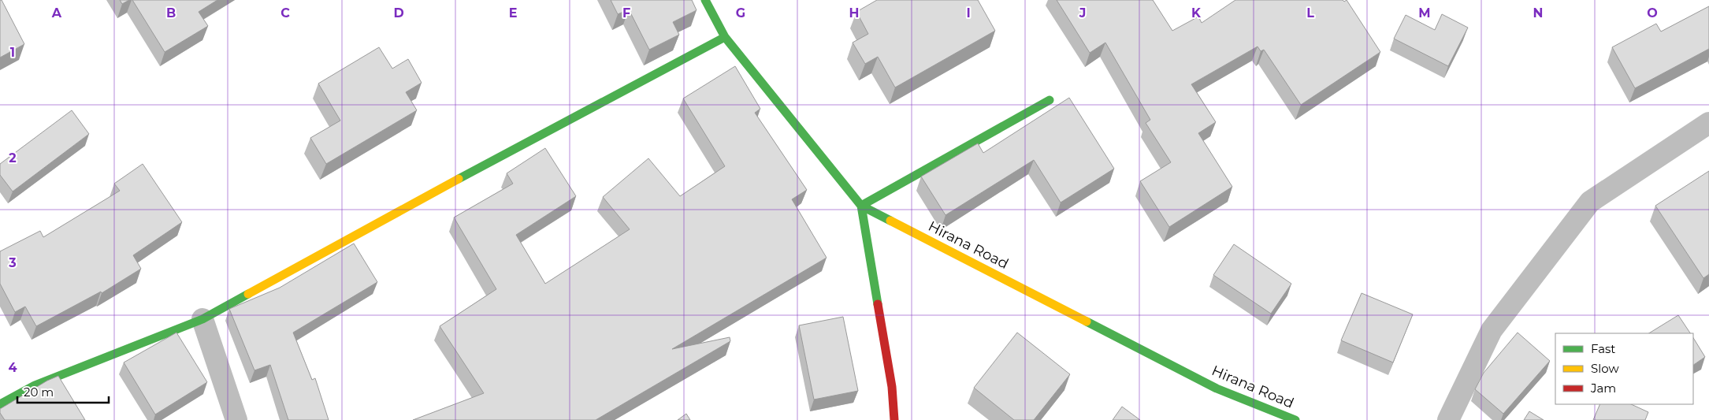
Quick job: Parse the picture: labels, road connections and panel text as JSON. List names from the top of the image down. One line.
{"streets":{"street":["Hirana Road"]},"legend":["Fast","Slow","Jam"],"scale_bar":"20 m","grid":{"columns":["A","B","C","D","E","F","G","H","I","J","K","L","M","N","O"],"rows":["1","2","3","4"]}}
